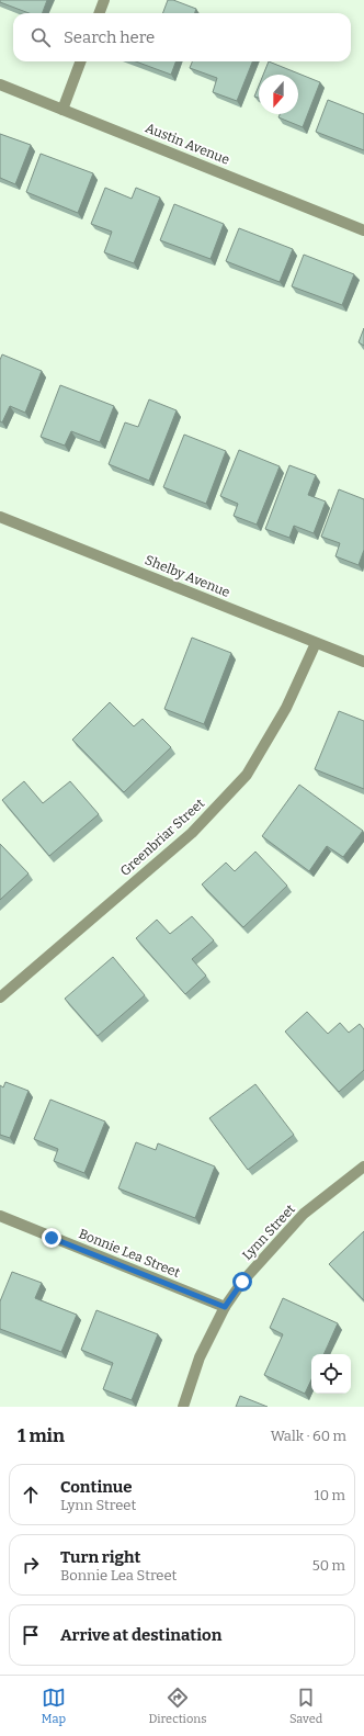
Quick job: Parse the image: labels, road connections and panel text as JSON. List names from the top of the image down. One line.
{"streets":{"street":["Austin Avenue","Shelby Avenue","Greenbriar Street","Lynn Street","Bonnie Lea Street"]},"crossings":[["Shelby Avenue","Greenbriar Street"],["Lynn Street","Bonnie Lea Street"]],"north":"bottom","page":{"search":"Search here","heading":["1 min","Walk · 60 m"],"list":[["Continue","Lynn Street","10 m"],["Turn right","Bonnie Lea Street","50 m"],"Arrive at destination"],"nav":["Map","Directions","Saved"]}}
